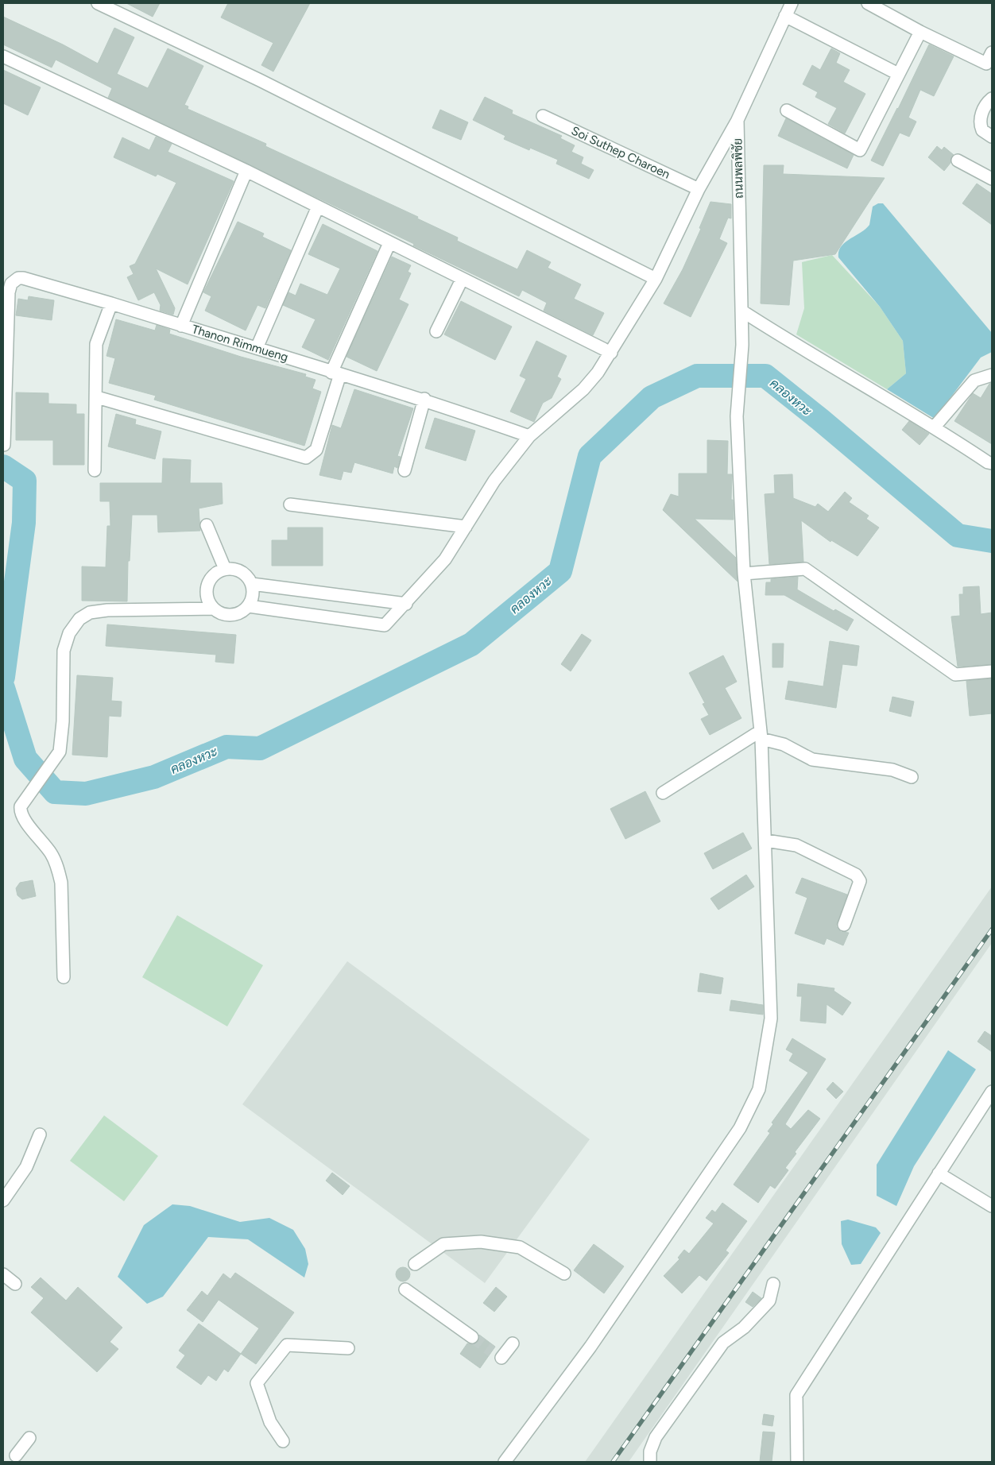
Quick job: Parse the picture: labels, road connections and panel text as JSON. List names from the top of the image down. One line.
{"streets":{"street":["Soi Suthep Charoen","ถนนพลพิชัย","Thanon Rimmueng"]},"water":["คลองหวะ"]}
